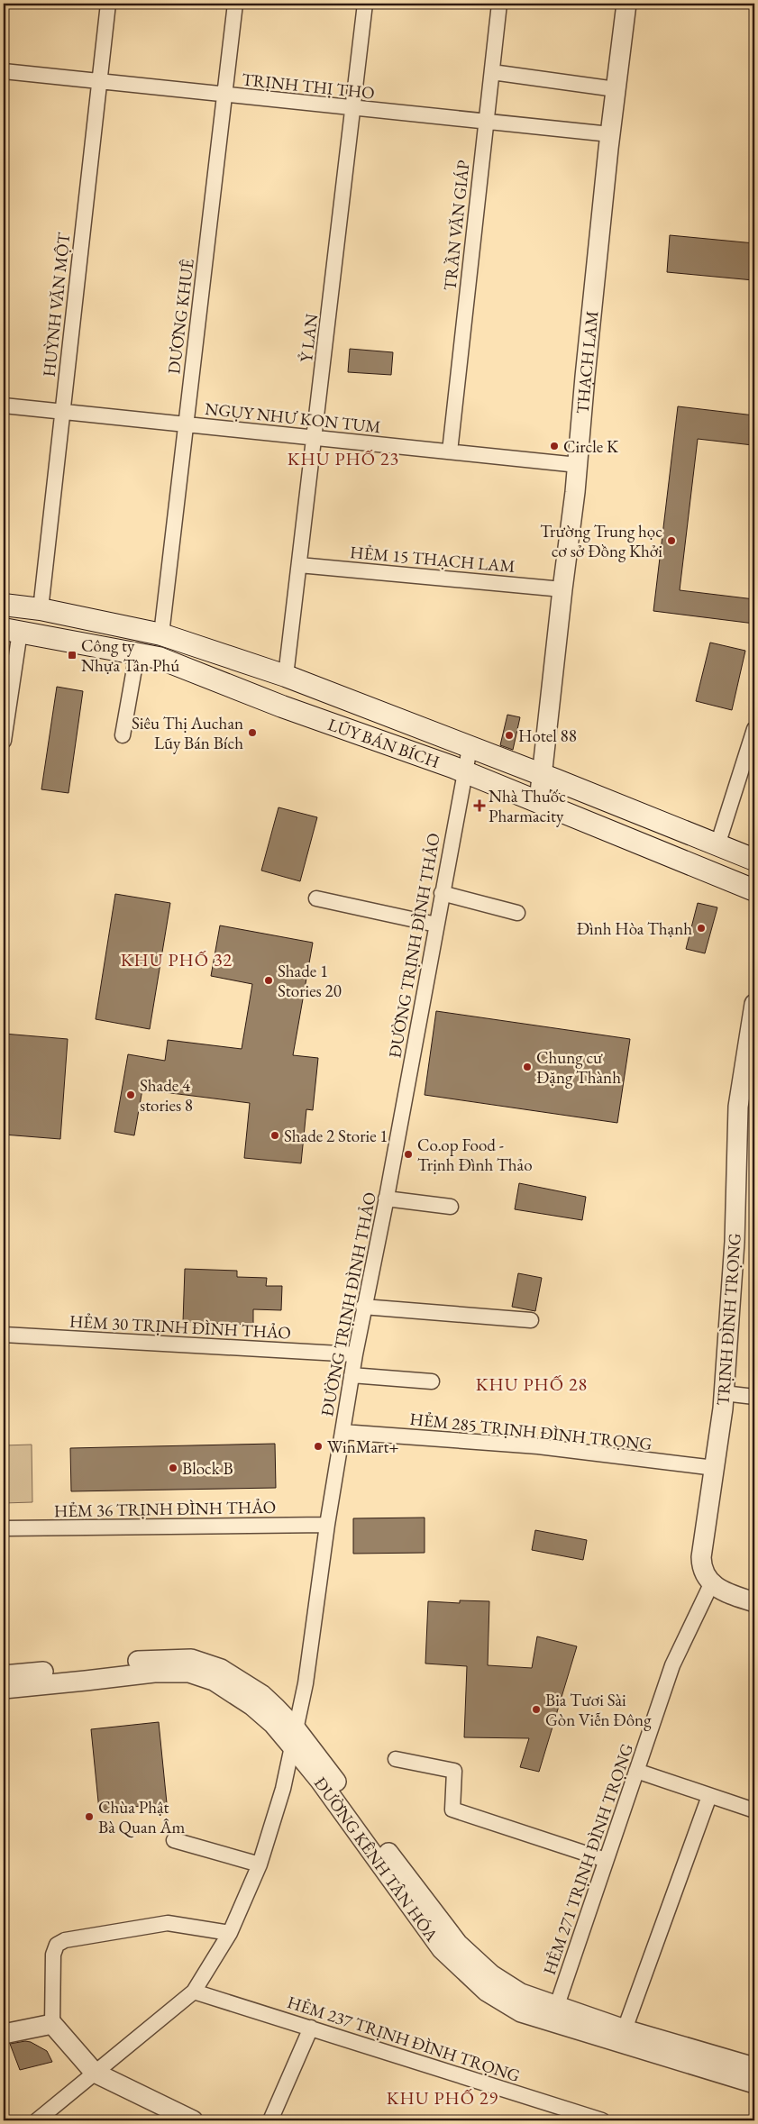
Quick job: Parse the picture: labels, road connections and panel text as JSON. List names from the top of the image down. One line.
{"streets":{"main road":["LŨY BÁN BÍCH"],"street":["TRỊNH THỊ THO","TRẦN VĂN GIÁP","HUỲNH VĂN MỘT","DƯƠNG KHUÊ","Ỷ LAN","THẠCH LAM","NGỤY NHƯ KON TUM","HẺM 15 THẠCH LAM","ĐƯỜNG TRỊNH ĐÌNH THẢO","TRỊNH ĐÌNH TRỌNG","HẺM 30 TRỊNH ĐÌNH THẢO","HẺM 285 TRỊNH ĐÌNH TRỌNG","HẺM 36 TRỊNH ĐÌNH THẢO","HẺM 271 TRỊNH ĐÌNH TRỌNG","ĐƯỜNG KÊNH TÂN HÓA","HẺM 237 TRỊNH ĐÌNH TRỌNG"]},"crossings":[["TRỊNH THỊ THO","TRẦN VĂN GIÁP"],["TRỊNH THỊ THO","HUỲNH VĂN MỘT"],["TRỊNH THỊ THO","DƯƠNG KHUÊ"],["TRỊNH THỊ THO","Ỷ LAN"],["TRỊNH THỊ THO","THẠCH LAM"],["TRẦN VĂN GIÁP","NGỤY NHƯ KON TUM"],["HUỲNH VĂN MỘT","NGỤY NHƯ KON TUM"],["HUỲNH VĂN MỘT","LŨY BÁN BÍCH"],["DƯƠNG KHUÊ","NGỤY NHƯ KON TUM"],["DƯƠNG KHUÊ","LŨY BÁN BÍCH"],["Ỷ LAN","NGỤY NHƯ KON TUM"],["Ỷ LAN","HẺM 15 THẠCH LAM"],["Ỷ LAN","LŨY BÁN BÍCH"],["THẠCH LAM","NGỤY NHƯ KON TUM"],["THẠCH LAM","HẺM 15 THẠCH LAM"],["THẠCH LAM","LŨY BÁN BÍCH"],["LŨY BÁN BÍCH","ĐƯỜNG TRỊNH ĐÌNH THẢO"],["ĐƯỜNG TRỊNH ĐÌNH THẢO","HẺM 30 TRỊNH ĐÌNH THẢO"],["ĐƯỜNG TRỊNH ĐÌNH THẢO","HẺM 285 TRỊNH ĐÌNH TRỌNG"],["ĐƯỜNG TRỊNH ĐÌNH THẢO","HẺM 36 TRỊNH ĐÌNH THẢO"],["ĐƯỜNG TRỊNH ĐÌNH THẢO","ĐƯỜNG KÊNH TÂN HÓA"],["ĐƯỜNG TRỊNH ĐÌNH THẢO","HẺM 237 TRỊNH ĐÌNH TRỌNG"],["TRỊNH ĐÌNH TRỌNG","HẺM 285 TRỊNH ĐÌNH TRỌNG"],["TRỊNH ĐÌNH TRỌNG","HẺM 271 TRỊNH ĐÌNH TRỌNG"],["HẺM 271 TRỊNH ĐÌNH TRỌNG","ĐƯỜNG KÊNH TÂN HÓA"]],"districts":["KHU PHỐ 23","KHU PHỐ 32","KHU PHỐ 28","KHU PHỐ 29"],"places":{"other":["Circle K","Trường Trung học cơ sở Đồng Khởi","Siêu Thị Auchan Lũy Bán Bích","Hotel 88","Đình Hòa Thạnh","Shade 1 Stories 20","Chung cư Đặng Thành","Shade 4 stories 8","Shade 2 Storie 1","Co.op Food - Trịnh Đình Thảo","WinMart+","Block B","Bia Tươi Sài Gòn Viễn Đông","Chùa Phật Bà Quan Âm"],"transit":["Công ty Nhựa Tân Phú"],"health":["Nhà Thuốc Pharmacity"]}}
